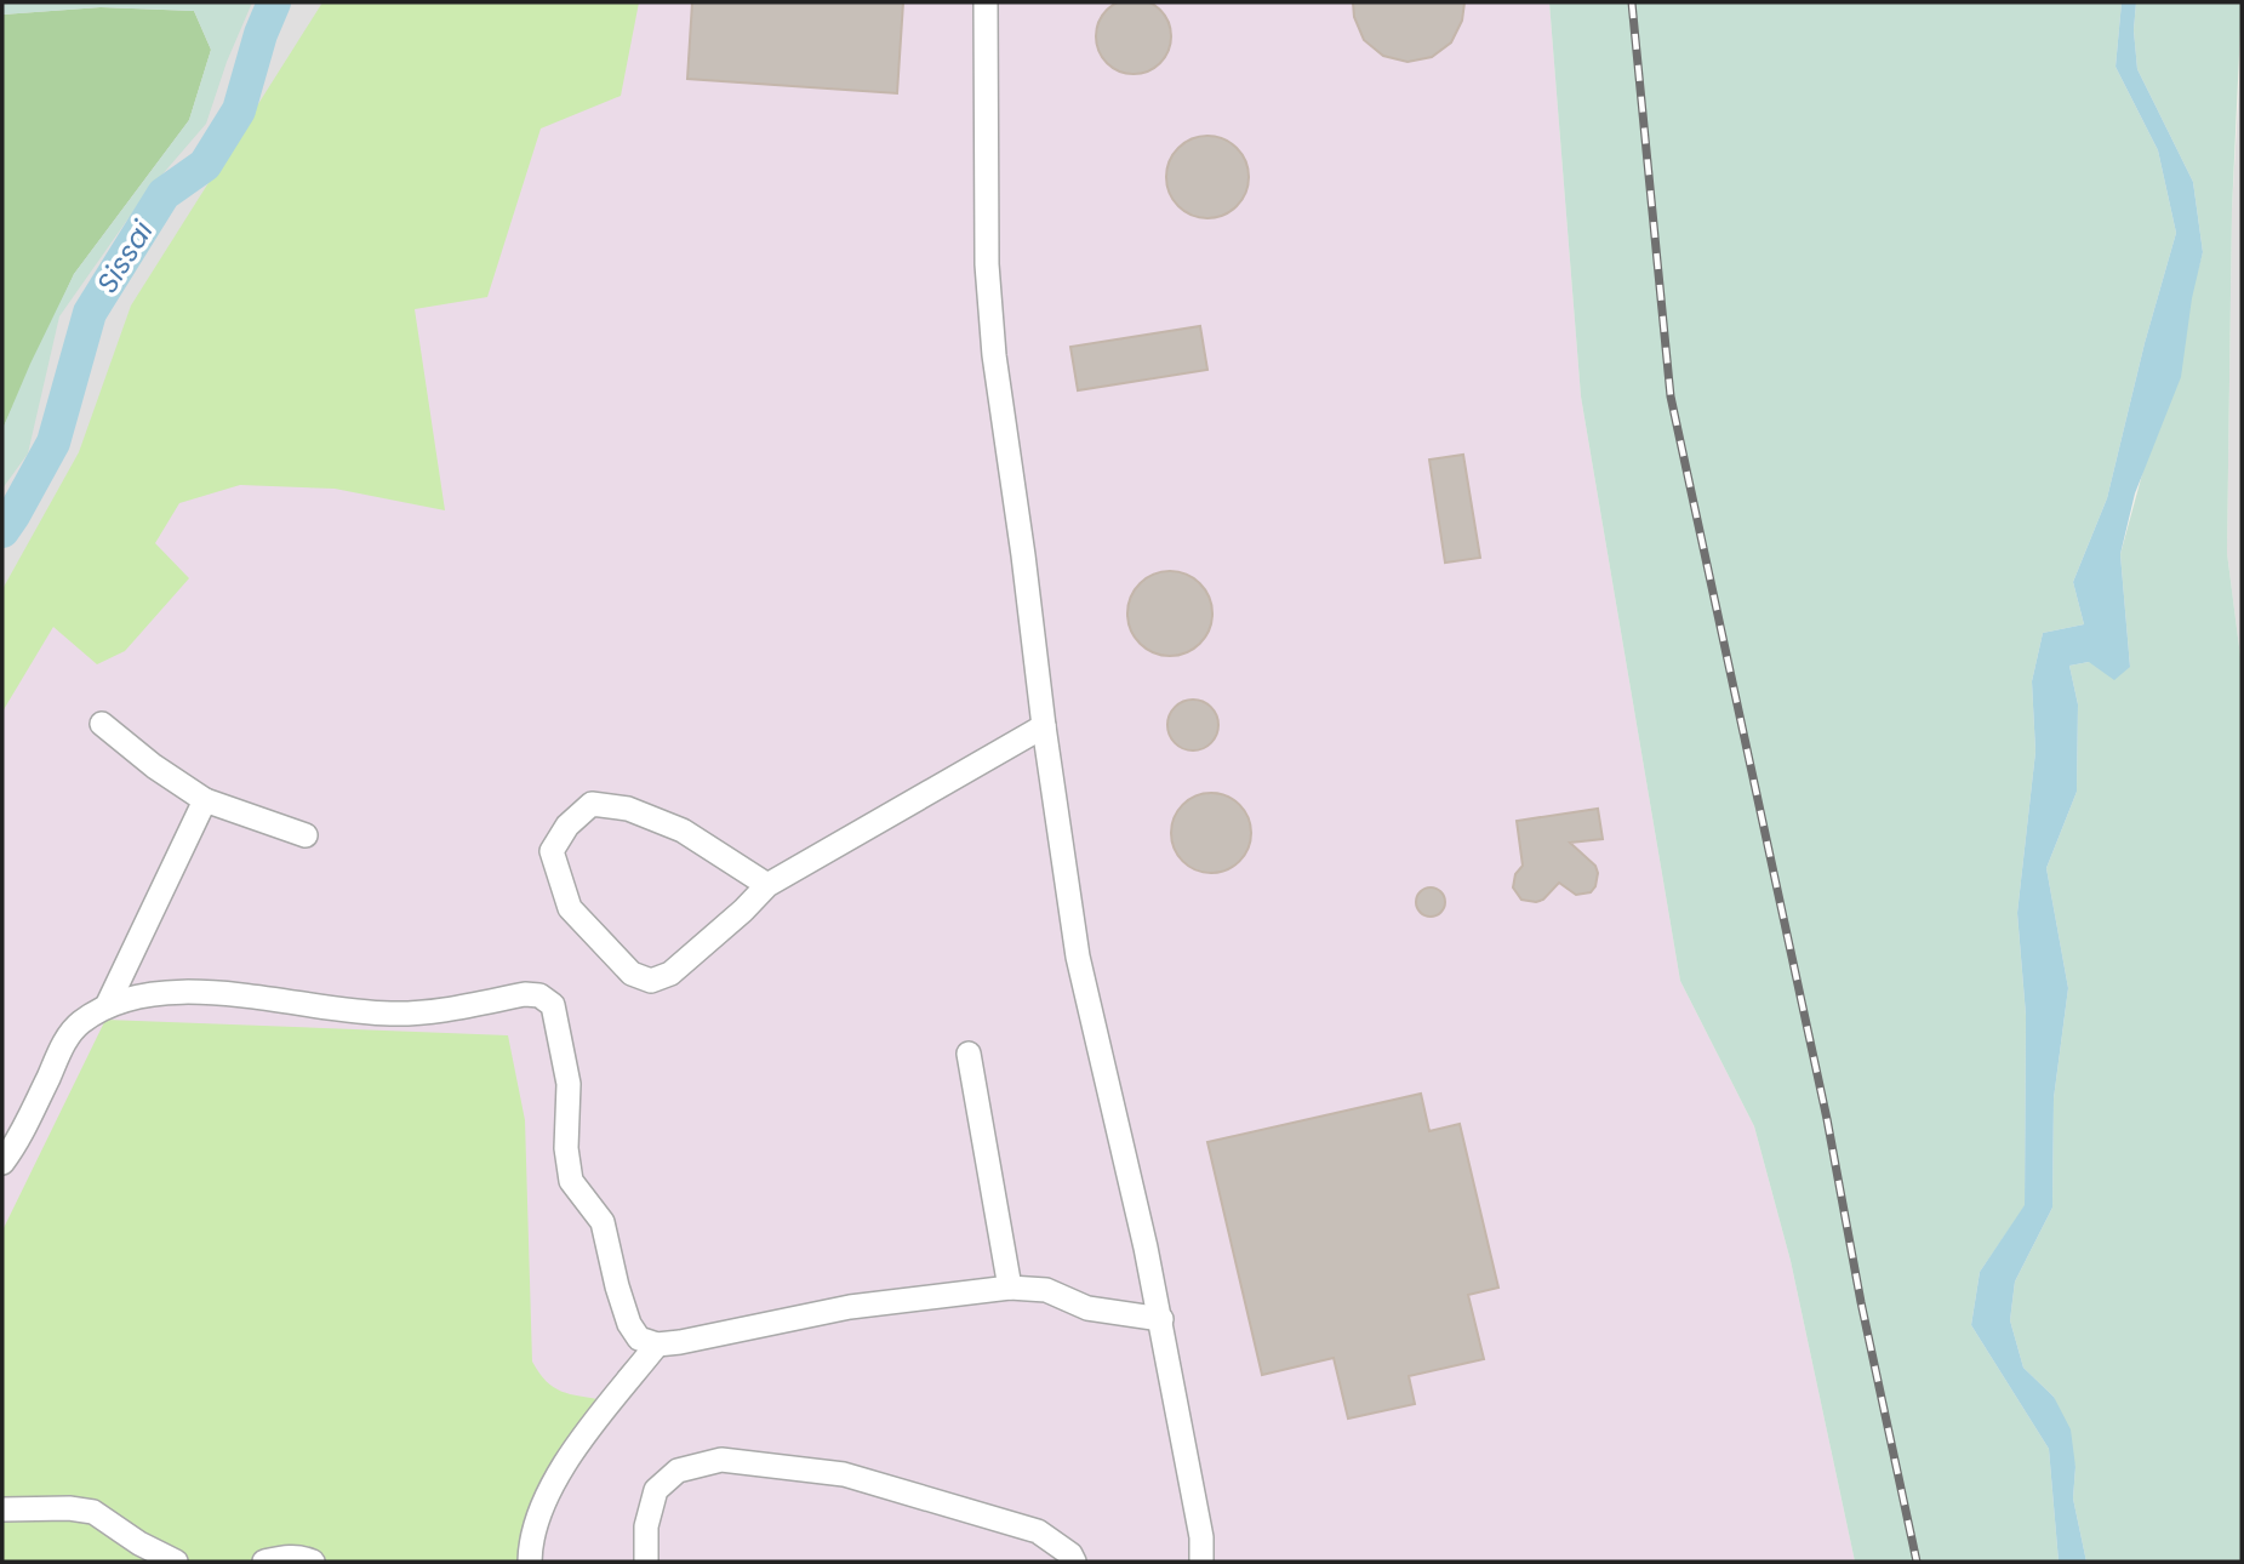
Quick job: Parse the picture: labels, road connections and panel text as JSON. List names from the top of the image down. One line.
{"water":["Sissai"]}
